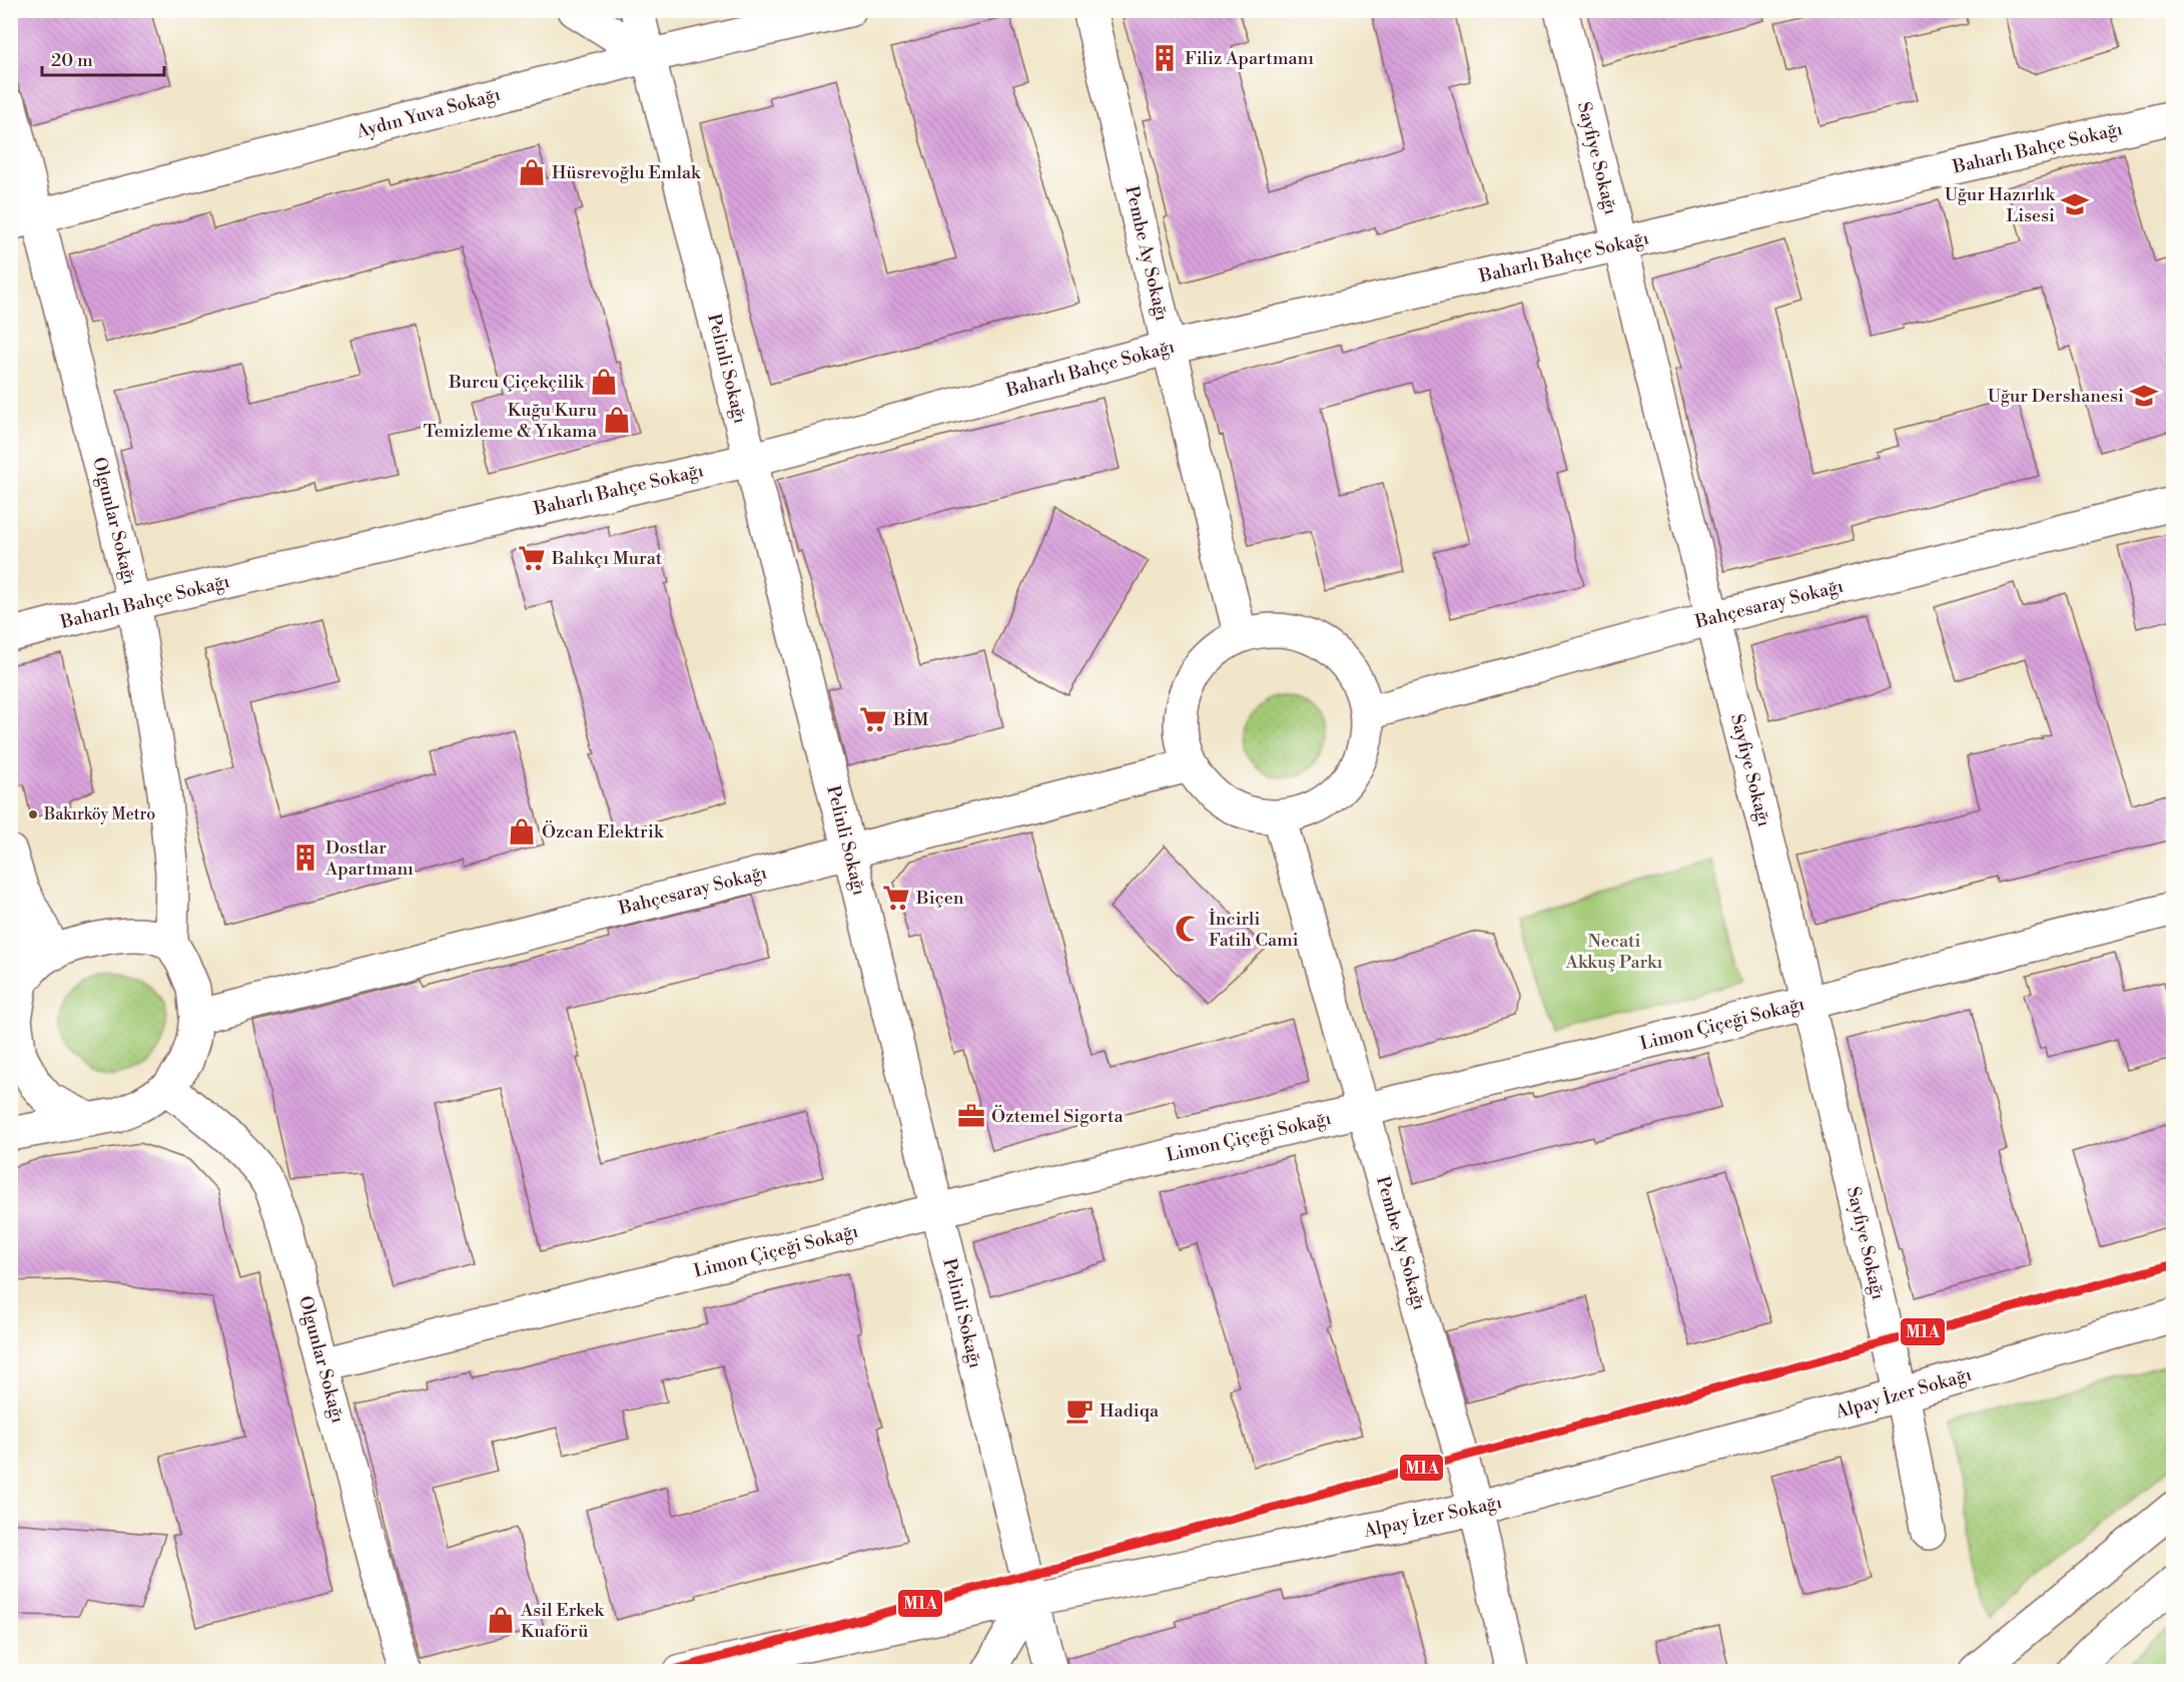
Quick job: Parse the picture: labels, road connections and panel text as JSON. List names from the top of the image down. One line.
{"streets":{"street":["Aydın Yuva Sokağı","Baharlı Bahçe Sokağı","Sayfiye Sokağı","Pembe Ay Sokağı","Pelinli Sokağı","Olgunlar Sokağı","Bahçesaray Sokağı","Limon Çiçeği Sokağı","Alpay İzer Sokağı"]},"crossings":[["Aydın Yuva Sokağı","Pelinli Sokağı"],["Aydın Yuva Sokağı","Olgunlar Sokağı"],["Baharlı Bahçe Sokağı","Sayfiye Sokağı"],["Baharlı Bahçe Sokağı","Pembe Ay Sokağı"],["Baharlı Bahçe Sokağı","Pelinli Sokağı"],["Baharlı Bahçe Sokağı","Olgunlar Sokağı"],["Sayfiye Sokağı","Bahçesaray Sokağı"],["Sayfiye Sokağı","Limon Çiçeği Sokağı"],["Sayfiye Sokağı","Alpay İzer Sokağı"],["Pembe Ay Sokağı","Bahçesaray Sokağı"],["Pembe Ay Sokağı","Limon Çiçeği Sokağı"],["Pembe Ay Sokağı","Alpay İzer Sokağı"],["Pelinli Sokağı","Bahçesaray Sokağı"],["Pelinli Sokağı","Limon Çiçeği Sokağı"],["Pelinli Sokağı","Alpay İzer Sokağı"],["Olgunlar Sokağı","Bahçesaray Sokağı"],["Olgunlar Sokağı","Limon Çiçeği Sokağı"]],"parks":["Necati Akkuş Parkı"],"places":{"building":["Filiz Apartmanı","Dostlar Apartmanı"],"shop":["Hüsrevoğlu Emlak","Burcu Çiçekçilik","Kuğu Kuru Temizleme & Yıkama","Özcan Elektrik","Asil Erkek Kuaförü"],"school or university":["Uğur Hazırlık Lisesi","Uğur Dershanesi"],"supermarket":["Balıkçı Murat","BİM","Biçen"],"other":["Bakırköy Metro"],"mosque":["İncirli Fatih Cami"],"office":["Öztemel Sigorta"],"cafe":["Hadiqa"]},"lines":["transit line M1A"],"scale_bar":"20 m"}
